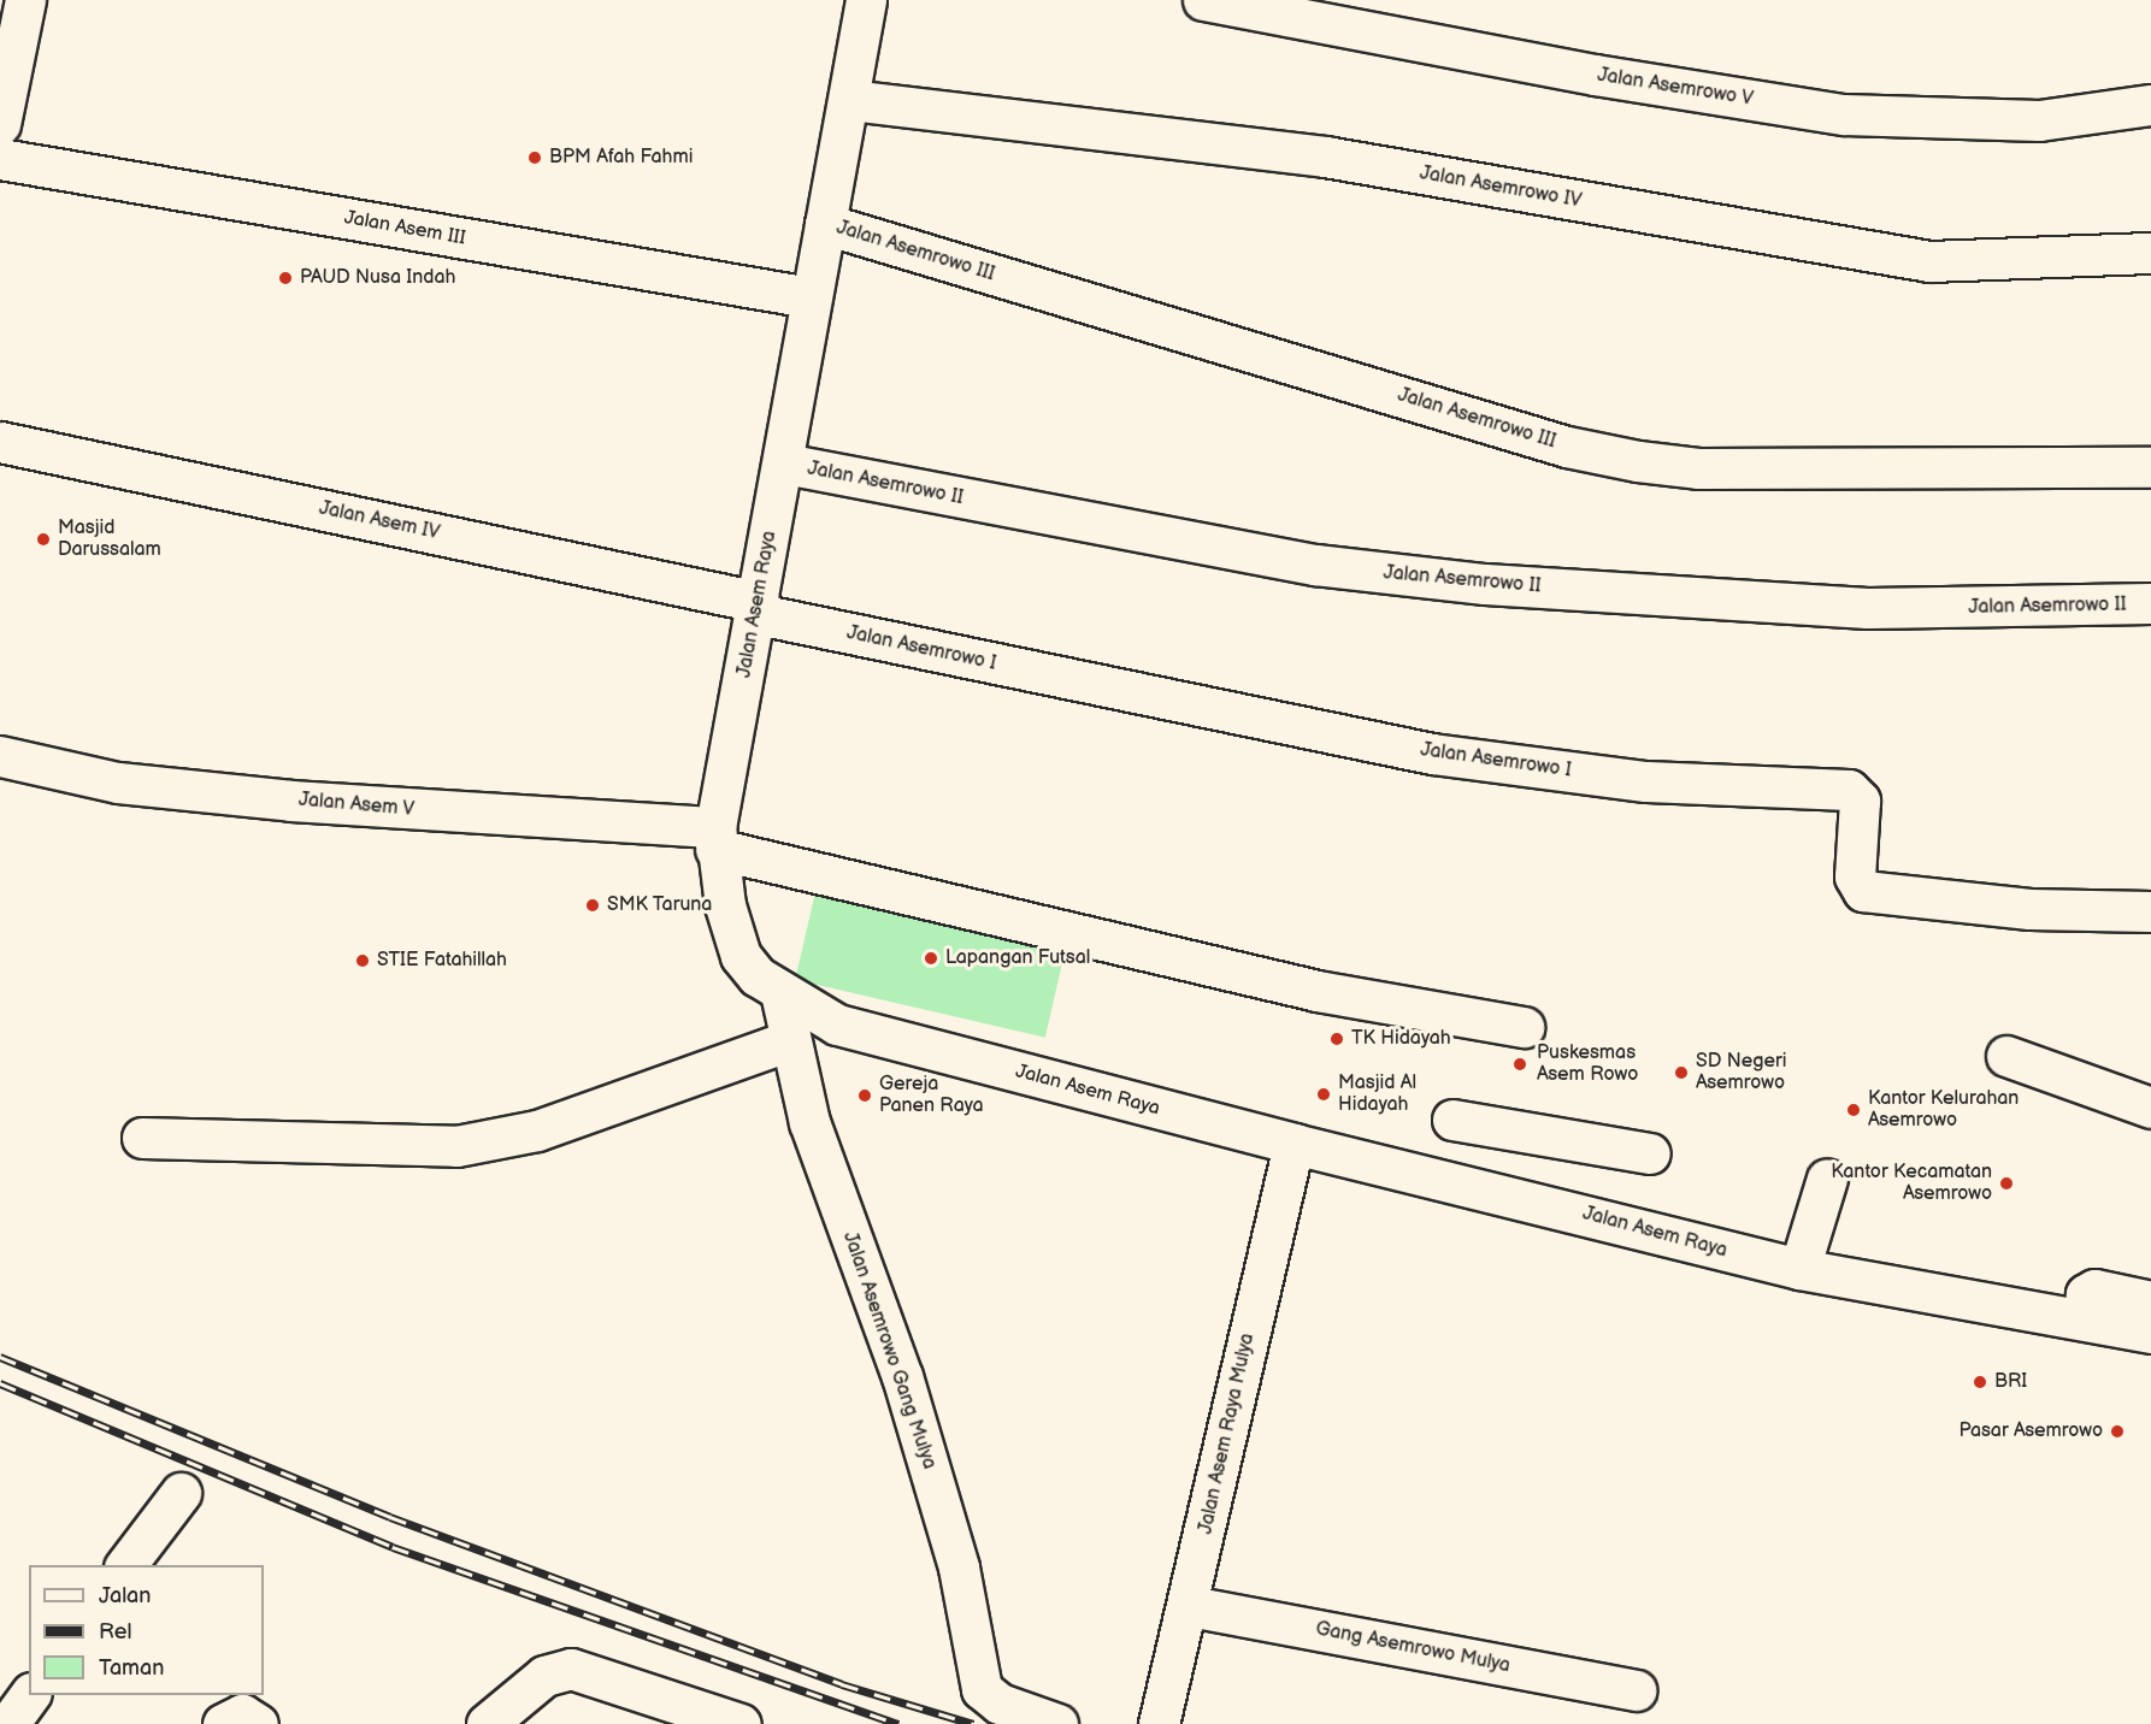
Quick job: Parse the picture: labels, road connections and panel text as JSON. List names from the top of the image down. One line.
{"streets":{"street":["Jalan Asemrowo V","Jalan Asemrowo IV","Jalan Asem III","Jalan Asemrowo III","Jalan Asemrowo II","Jalan Asem IV","Jalan Asem Raya","Jalan Asemrowo I","Jalan Asem V","Jalan Asemrowo Gang Mulya","Jalan Asem Raya Mulya","Gang Asemrowo Mulya"]},"crossings":[["Jalan Asemrowo IV","Jalan Asem Raya"],["Jalan Asem III","Jalan Asem Raya"],["Jalan Asemrowo III","Jalan Asem Raya"],["Jalan Asemrowo II","Jalan Asem Raya"],["Jalan Asem IV","Jalan Asem Raya"],["Jalan Asem IV","Jalan Asemrowo I"],["Jalan Asem Raya","Jalan Asemrowo I"],["Jalan Asem Raya","Jalan Asem V"],["Jalan Asem Raya","Jalan Asemrowo Gang Mulya"],["Jalan Asem Raya","Jalan Asem Raya Mulya"],["Jalan Asem Raya Mulya","Gang Asemrowo Mulya"]],"places":["BPM Afah Fahmi","PAUD Nusa Indah","Masjid Darussalam","SMK Taruna","Lapangan Futsal","STIE Fatahillah","TK Hidayah","Puskesmas Asem Rowo","SD Negeri Asemrowo","Masjid Al Hidayah","Gereja Panen Raya","Kantor Kelurahan Asemrowo","Kantor Kecamatan Asemrowo","BRI","Pasar Asemrowo"],"legend":["Jalan","Rel","Taman"]}
